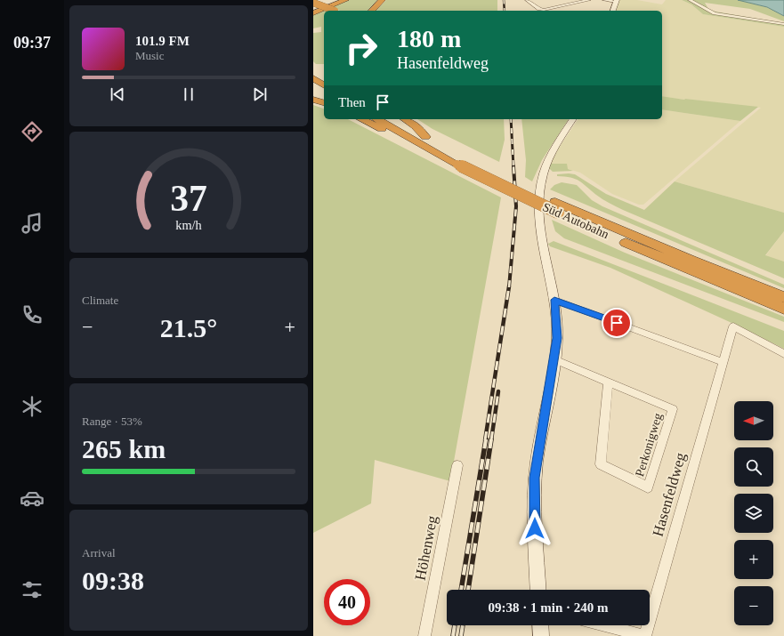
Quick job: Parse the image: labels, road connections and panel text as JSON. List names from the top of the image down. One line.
{"streets":{"highway":["Süd Autobahn"],"street":["Perkonigweg","Hasenfeldweg","Höhenweg"]},"north":"left","page":{"tabs":"09:37","turn":["180 m","Hasenfeldweg"],"song":["101.9 FM","Music"],"then":"Then","tile":["Climate",["Range · 53%","265 km"],["Arrival","09:38"]],"heat":["−","21.5°","+"],"map_buttons":["+","−"],"limit":"40","trip":"09:38 · 1 min · 240 m","gauge":["37","km/h"]}}
